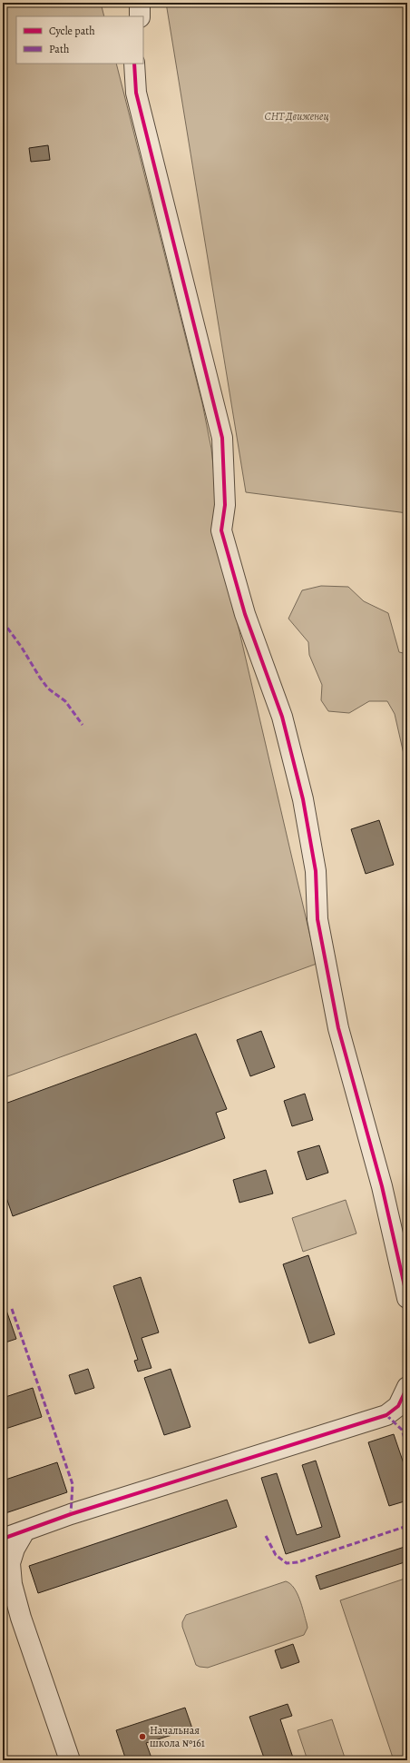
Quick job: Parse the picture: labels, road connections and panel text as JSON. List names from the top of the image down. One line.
{"parks":["СНТ Движенец"],"places":["Начальная школа №161"],"legend":["Cycle path","Path"]}
